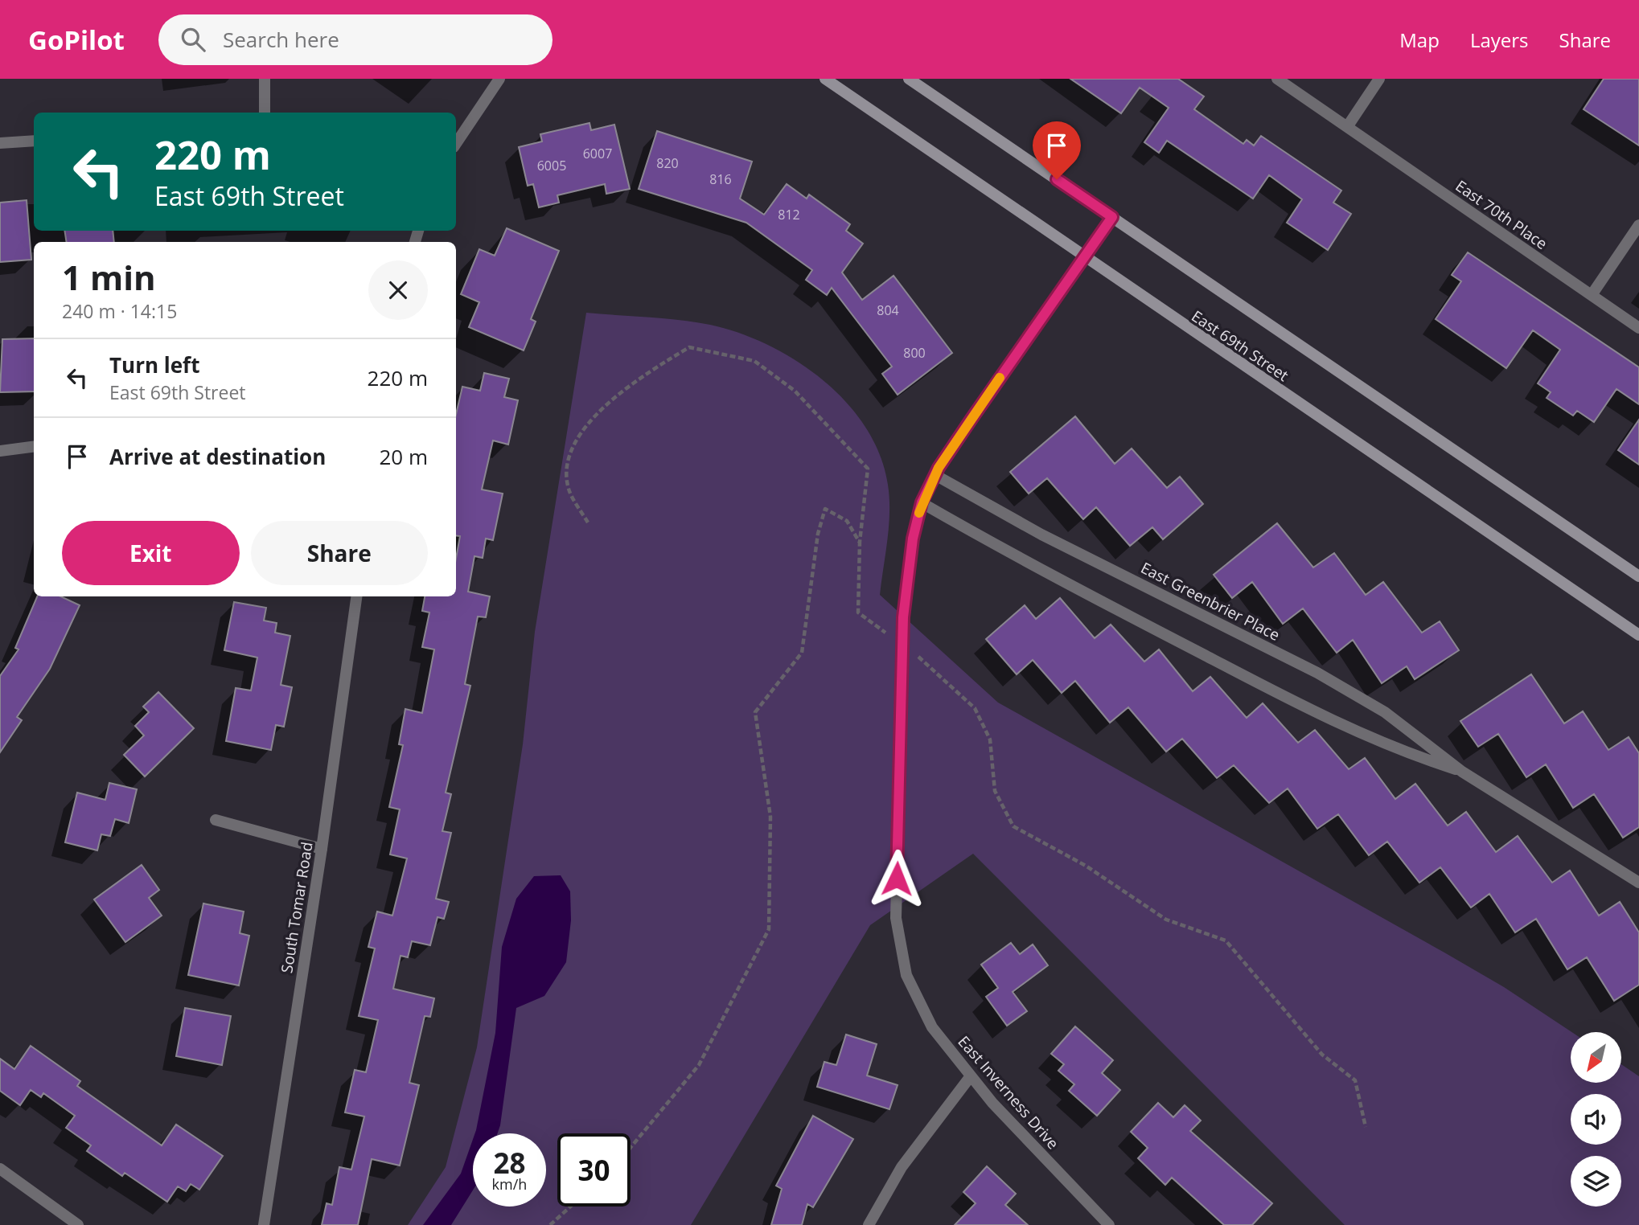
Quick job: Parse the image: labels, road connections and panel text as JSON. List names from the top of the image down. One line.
{"streets":{"main road":["East 69th Street"],"street":["East 70th Place","East Greenbrier Place","South Tomar Road","East Inverness Drive"]},"crossings":[["East 69th Street","East Inverness Drive"],["East Greenbrier Place","East Inverness Drive"]],"house_numbers":["6007","820","6005","816","812","804","800"],"north":"bottom left","page":{"header":"GoPilot","search":"Search here","nav":["Map","Layers","Share"],"turn":["220 m","East 69th Street"],"heading":["1 min","240 m · 14:15"],"list":[{"name":"Turn left","note":"East 69th Street","value":"220 m"},{"name":"Arrive at destination","value":"20 m"}],"buttons":["Exit","Share"],"speed":"28 km/h","limit":"30"}}
